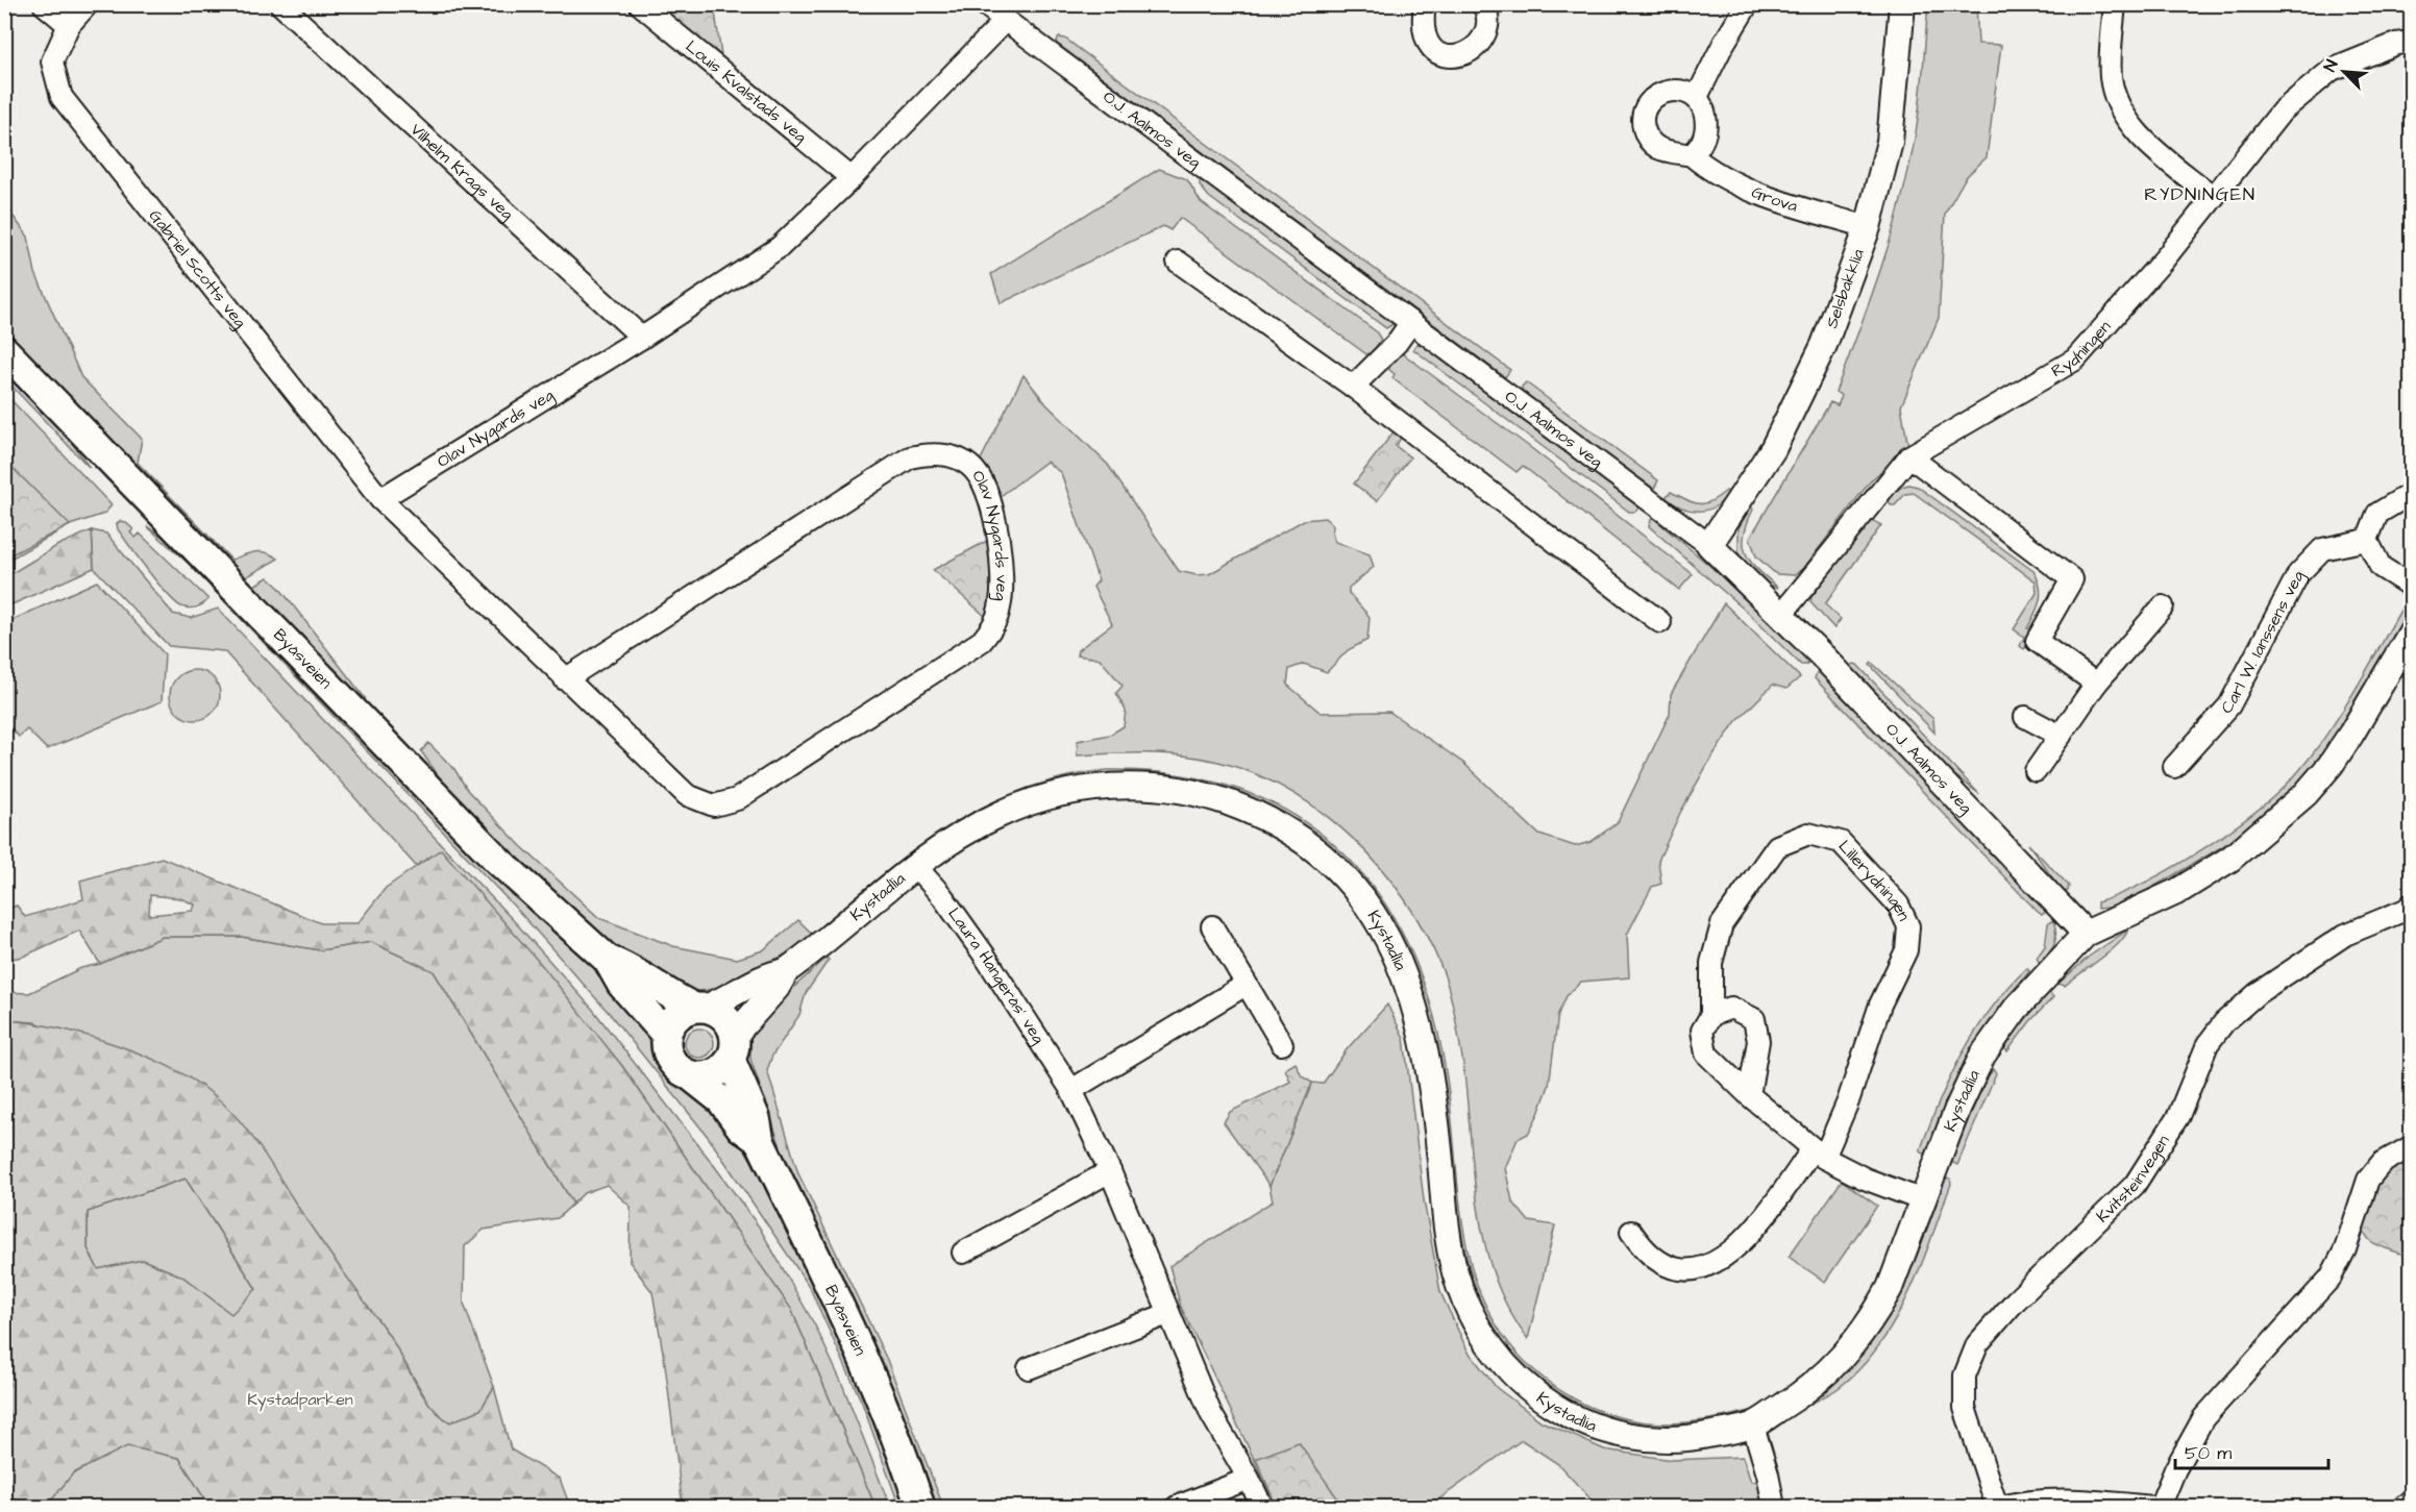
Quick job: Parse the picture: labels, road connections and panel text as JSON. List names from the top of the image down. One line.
{"streets":{"main road":["Byåsveien"],"street":["Louis Kvalstads veg","O.J. Aalmos veg","Vilhelm Krags veg","Grova","Gabriel Scotts veg","Selsbakklia","Rydningen","Olav Nygards veg","Carl W. Ianssens veg","Lillerydningen","Kystadlia","Laura Hangerås' veg","Kvitsteinvegen"]},"crossings":[["Louis Kvalstads veg","Olav Nygards veg"],["O.J. Aalmos veg","Selsbakklia"],["O.J. Aalmos veg","Rydningen"],["O.J. Aalmos veg","Olav Nygards veg"],["O.J. Aalmos veg","Kystadlia"],["Vilhelm Krags veg","Olav Nygards veg"],["Grova","Selsbakklia"],["Gabriel Scotts veg","Olav Nygards veg"],["Byåsveien","Kystadlia"],["Lillerydningen","Kystadlia"],["Kystadlia","Laura Hangerås' veg"]],"districts":["RYDNINGEN"],"parks":["Kystadparken"],"scale_bar":"50 m","north":"top left"}
